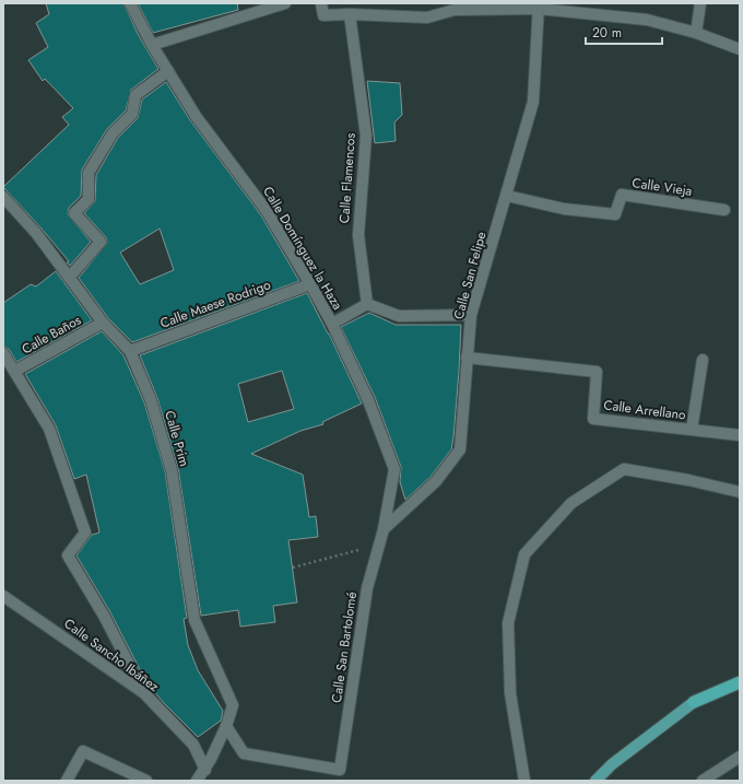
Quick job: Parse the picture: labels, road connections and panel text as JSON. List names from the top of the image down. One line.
{"streets":{"street":["Calle Flamencos","Calle Vieja","Calle Domínguez la Haza","Calle San Felipe","Calle Maese Rodrigo","Calle Baños","Calle Arrellano","Calle Prim","Calle San Bartolomé","Calle Sancho Ibáñez"]},"crossings":[["Calle Vieja","Calle San Felipe"],["Calle Domínguez la Haza","Calle San Felipe"],["Calle Domínguez la Haza","Calle Maese Rodrigo"],["Calle Domínguez la Haza","Calle San Bartolomé"],["Calle San Felipe","Calle Arrellano"],["Calle San Felipe","Calle San Bartolomé"],["Calle Maese Rodrigo","Calle Prim"],["Calle Baños","Calle Prim"],["Calle Prim","Calle San Bartolomé"],["Calle Prim","Calle Sancho Ibáñez"]],"scale_bar":"20 m"}
